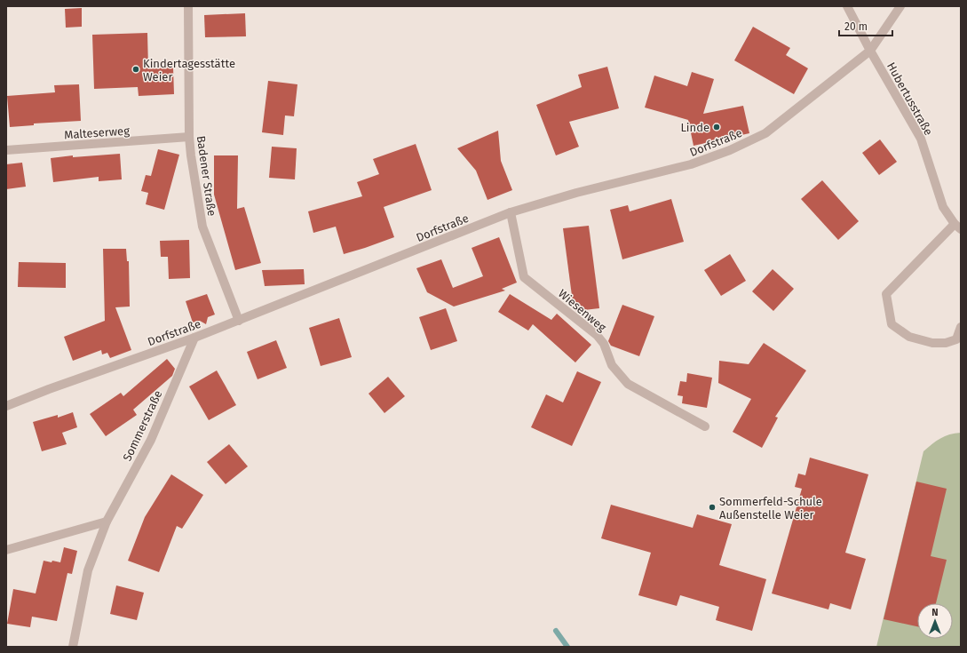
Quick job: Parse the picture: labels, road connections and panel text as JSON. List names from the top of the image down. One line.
{"streets":{"street":["Hubertusstraße","Malteserweg","Dorfstraße","Badener Straße","Wiesenweg","Sommerstraße"]},"crossings":[["Hubertusstraße","Dorfstraße"],["Malteserweg","Badener Straße"],["Dorfstraße","Badener Straße"],["Dorfstraße","Wiesenweg"],["Dorfstraße","Sommerstraße"]],"places":["Kindertagesstätte Weier","Linde","Sommerfeld-Schule Außenstelle Weier"],"scale_bar":"20 m","north":"top"}
